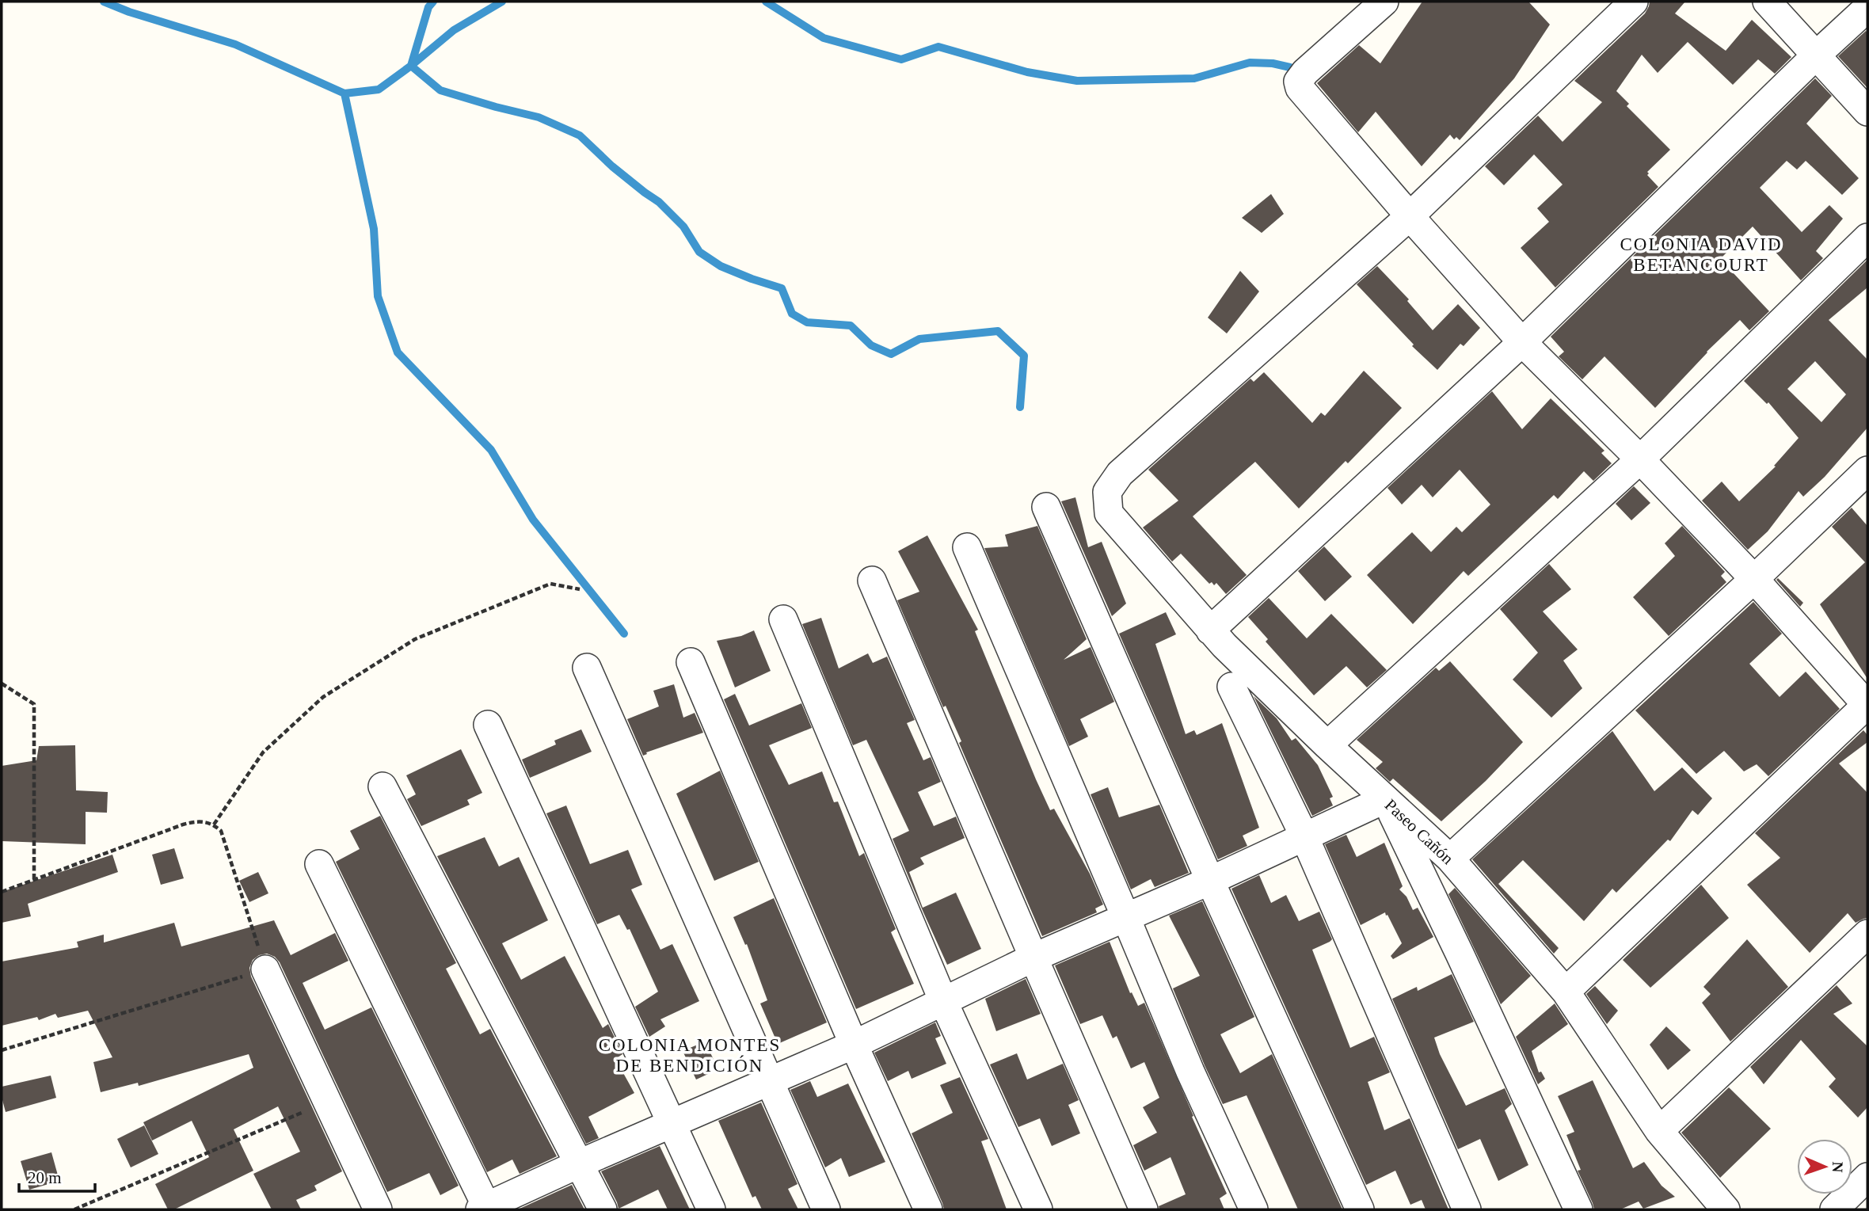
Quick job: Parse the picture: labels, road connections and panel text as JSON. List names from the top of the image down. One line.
{"streets":{"street":["Paseo Cañón"]},"districts":["COLONIA DAVID BETANCOURT","COLONIA MONTES DE BENDICIÓN"],"scale_bar":"20 m","north":"right"}
